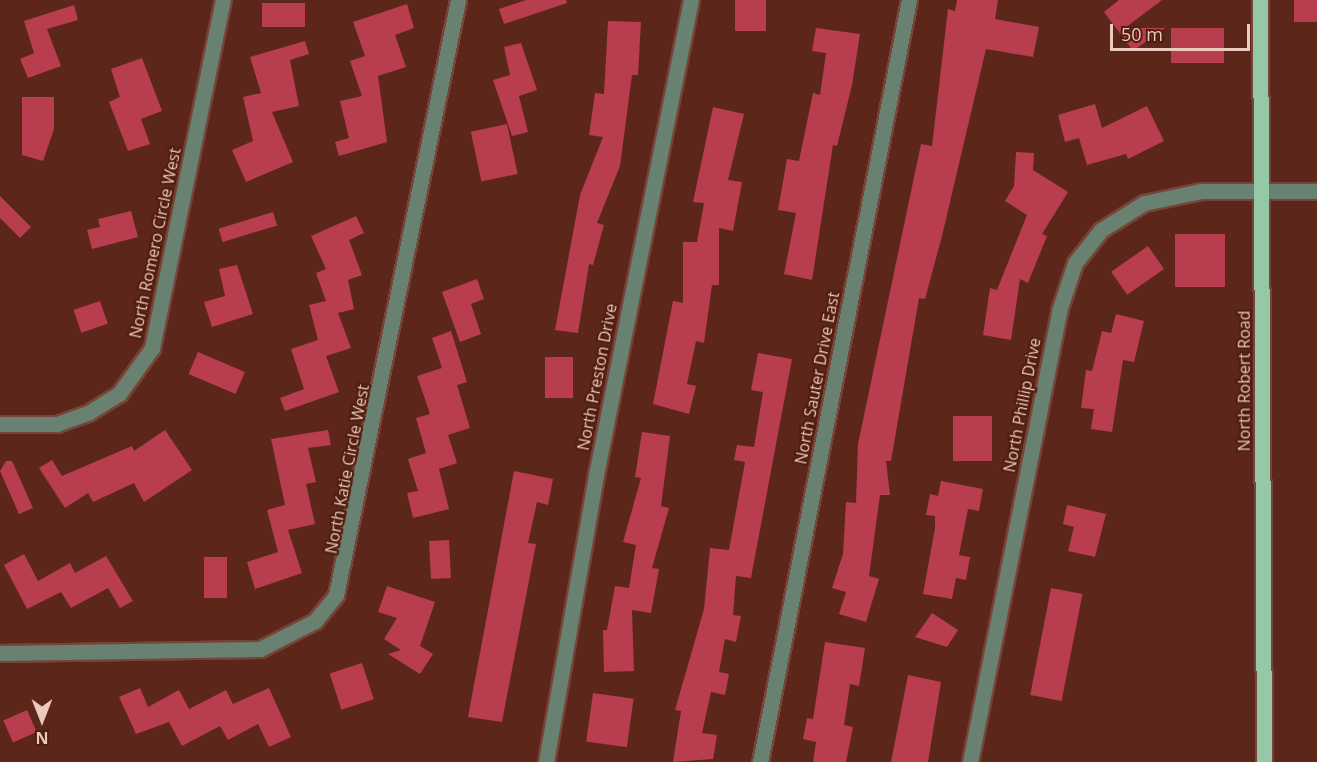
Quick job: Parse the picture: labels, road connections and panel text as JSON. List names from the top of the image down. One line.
{"streets":{"main road":["North Robert Road"],"street":["North Romero Circle West","North Preston Drive","North Sauter Drive East","North Phillip Drive","North Katie Circle West"]},"crossings":[["North Robert Road","North Phillip Drive"]],"scale_bar":"50 m","north":"bottom"}
